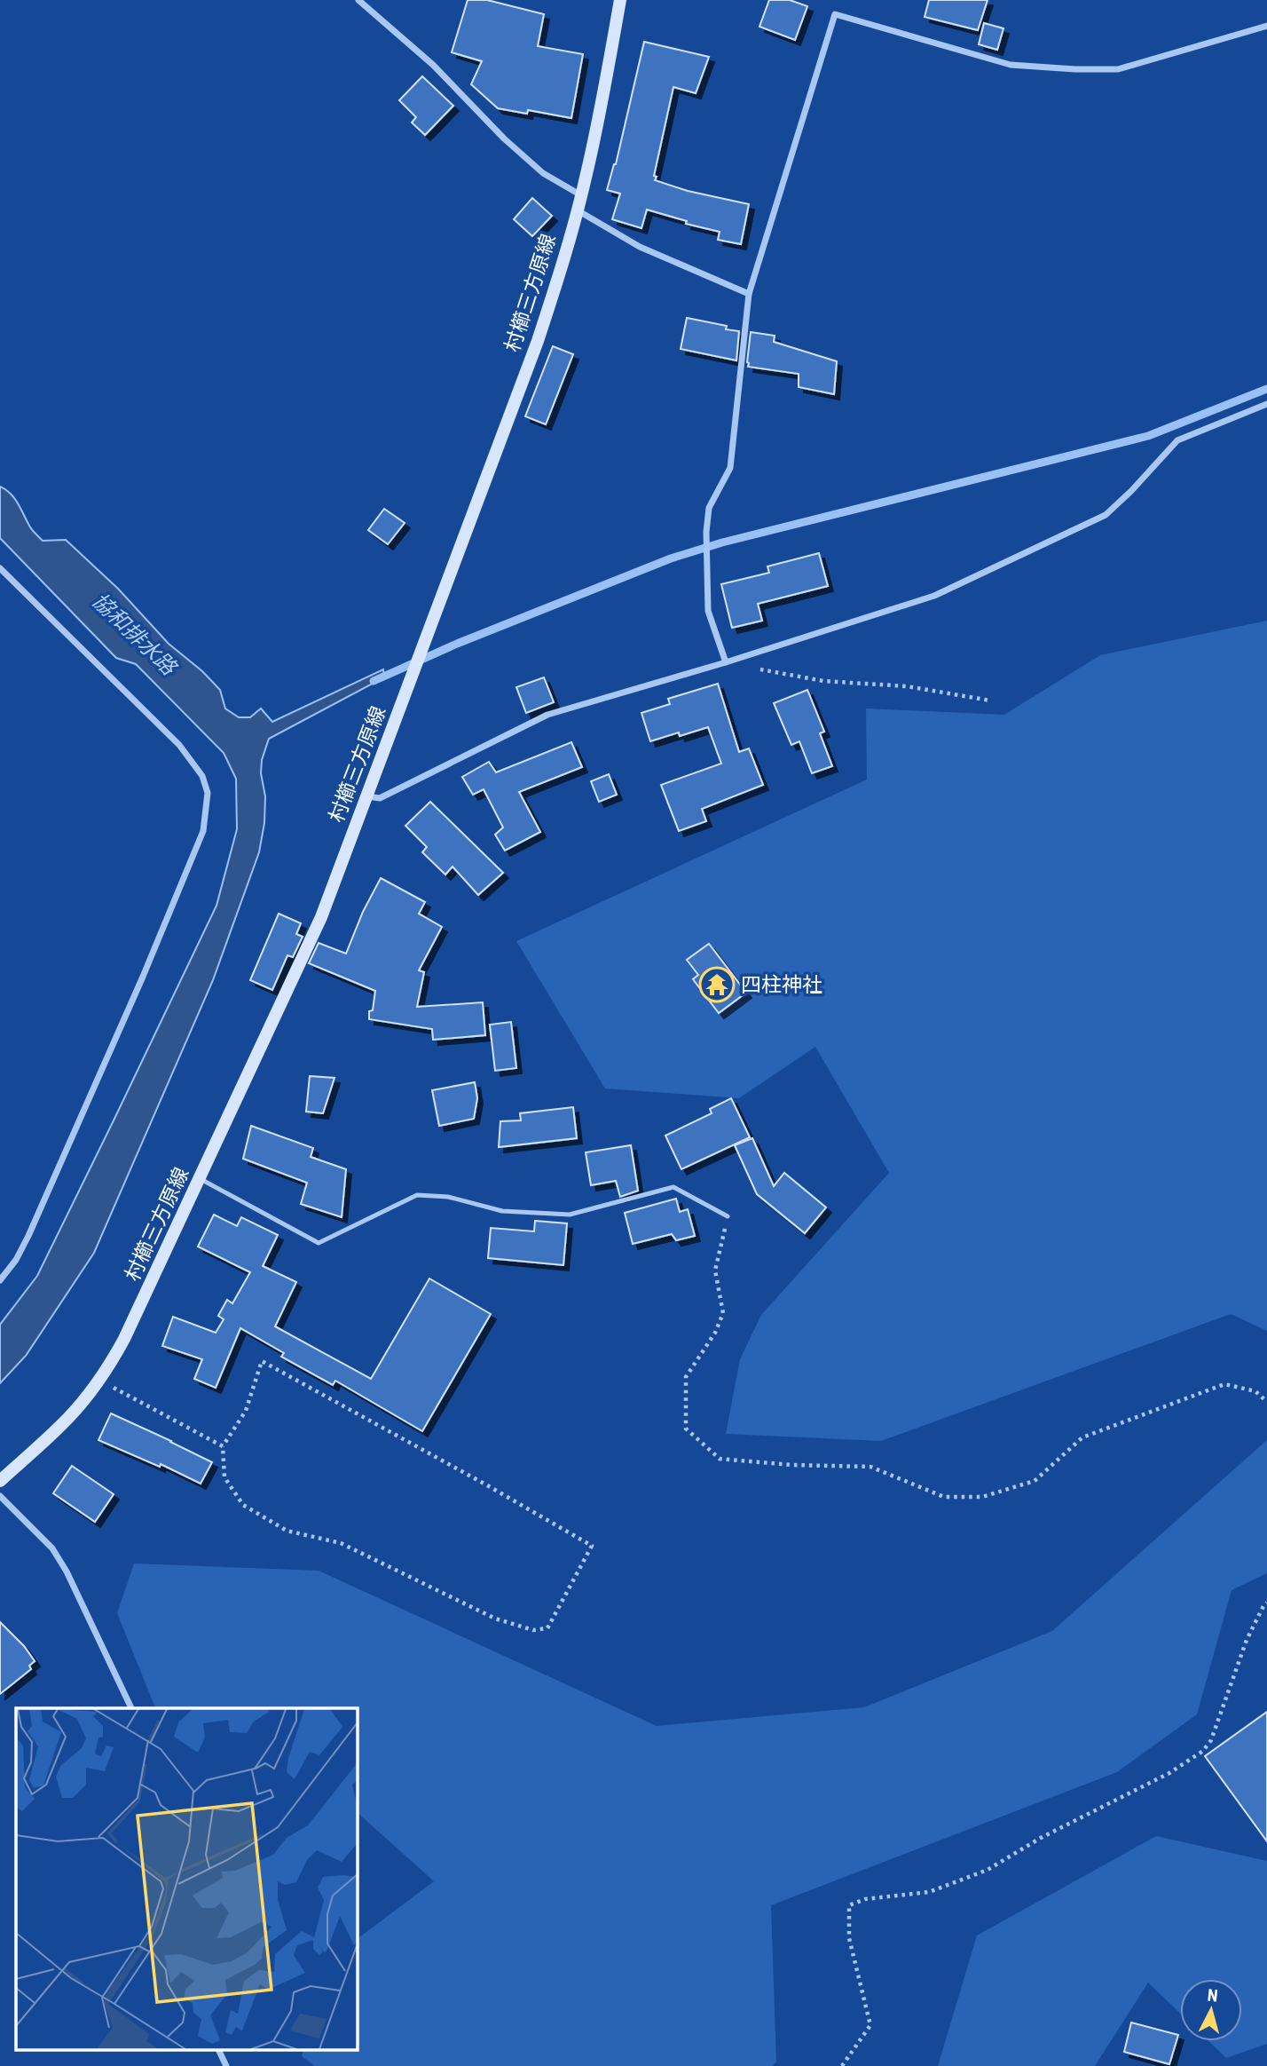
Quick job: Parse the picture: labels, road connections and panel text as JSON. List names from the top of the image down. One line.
{"streets":{"main road":["村櫛三方原線"]},"water":["協和排水路"],"places":{"temple":["四柱神社"]},"north":"top"}
